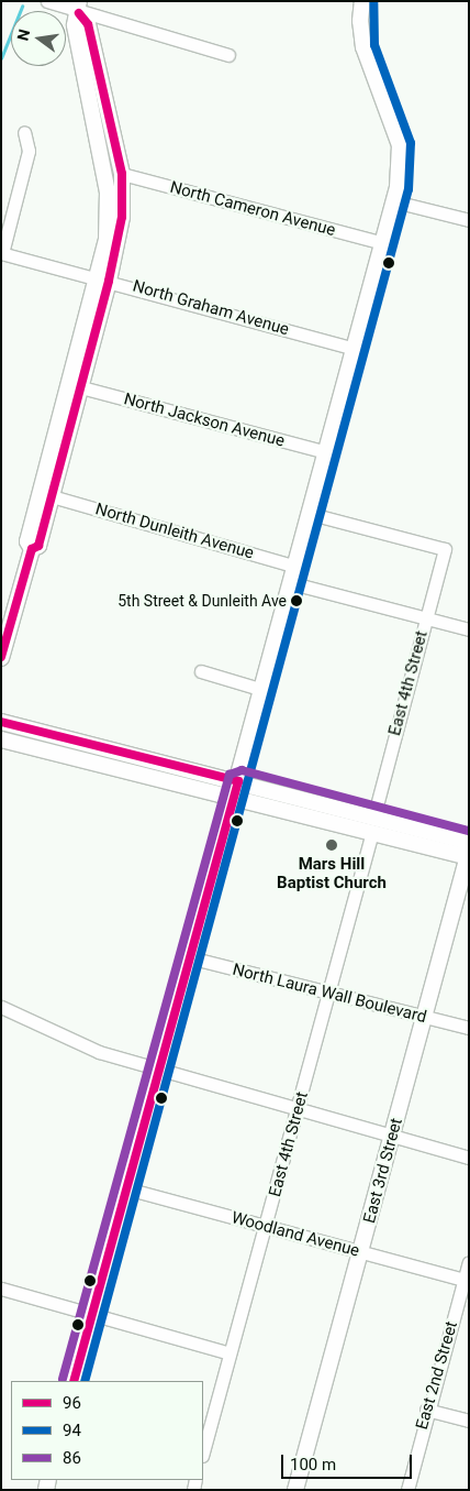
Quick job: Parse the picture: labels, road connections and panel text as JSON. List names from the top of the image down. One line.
{"streets":{"main road":["East 3rd Street"],"street":["North Cameron Avenue","North Graham Avenue","North Jackson Avenue","North Dunleith Avenue","East 4th Street","North Laura Wall Boulevard","Woodland Avenue","East 2nd Street"]},"crossings":[["East 4th Street","North Laura Wall Boulevard"],["East 4th Street","Woodland Avenue"],["North Laura Wall Boulevard","East 3rd Street"],["East 3rd Street","Woodland Avenue"],["Woodland Avenue","East 2nd Street"]],"places":["5th Street & Dunleith Ave","Mars Hill Baptist Church"],"lines":["transit line 94","transit line 96","transit line 86"],"legend":["96","94","86"],"scale_bar":"100 m","north":"left"}
